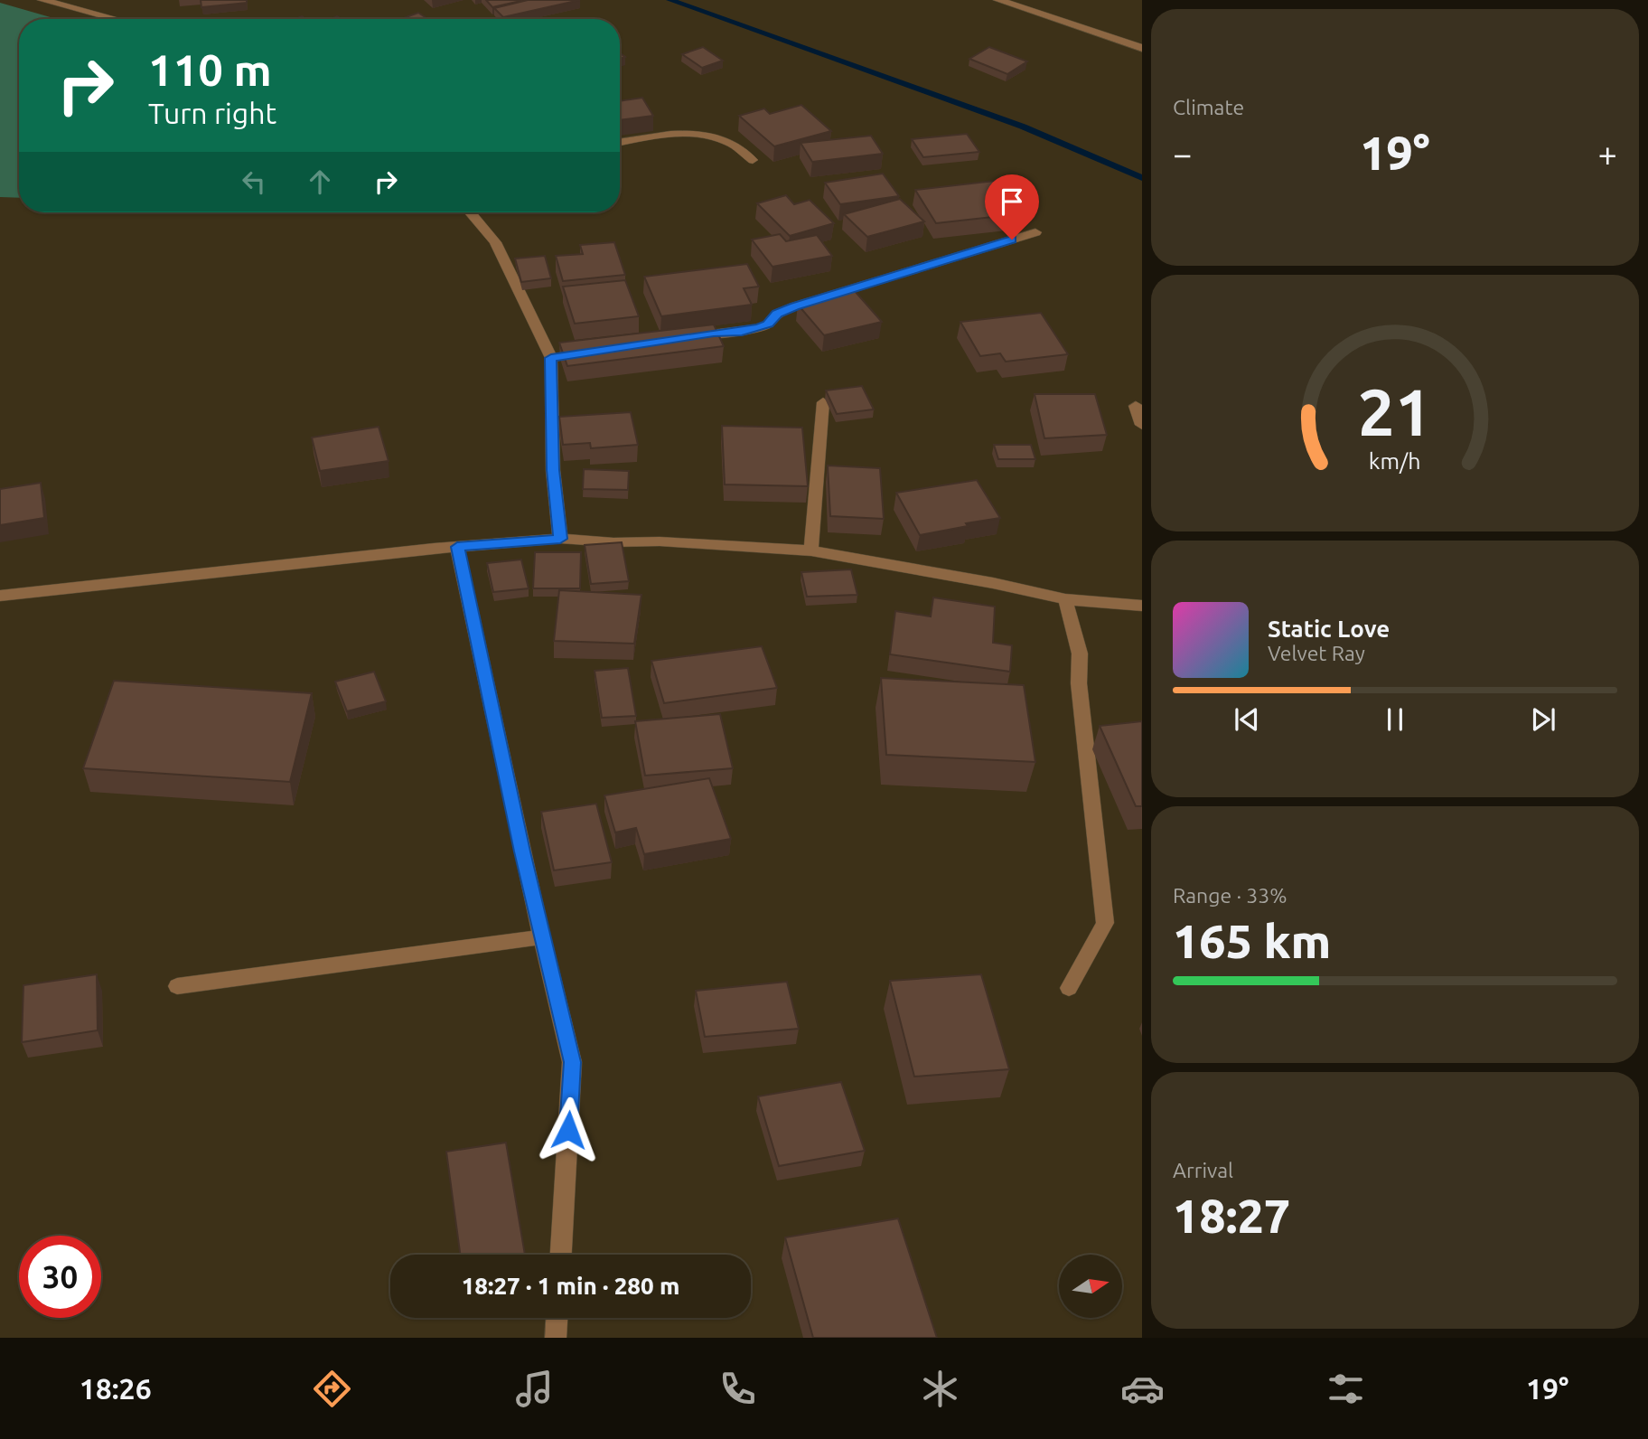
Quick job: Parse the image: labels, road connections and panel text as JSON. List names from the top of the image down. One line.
{"north":"right","page":{"tile":["Climate",["Range · 33%","165 km"],["Arrival","18:27"]],"turn":["110 m","Turn right"],"heat":["−","19°","+"],"song":["Static Love","Velvet Ray"],"limit":"30","trip":"18:27 · 1 min · 280 m","tabs":["18:26","19°"],"gauge":["21","km/h"]}}
